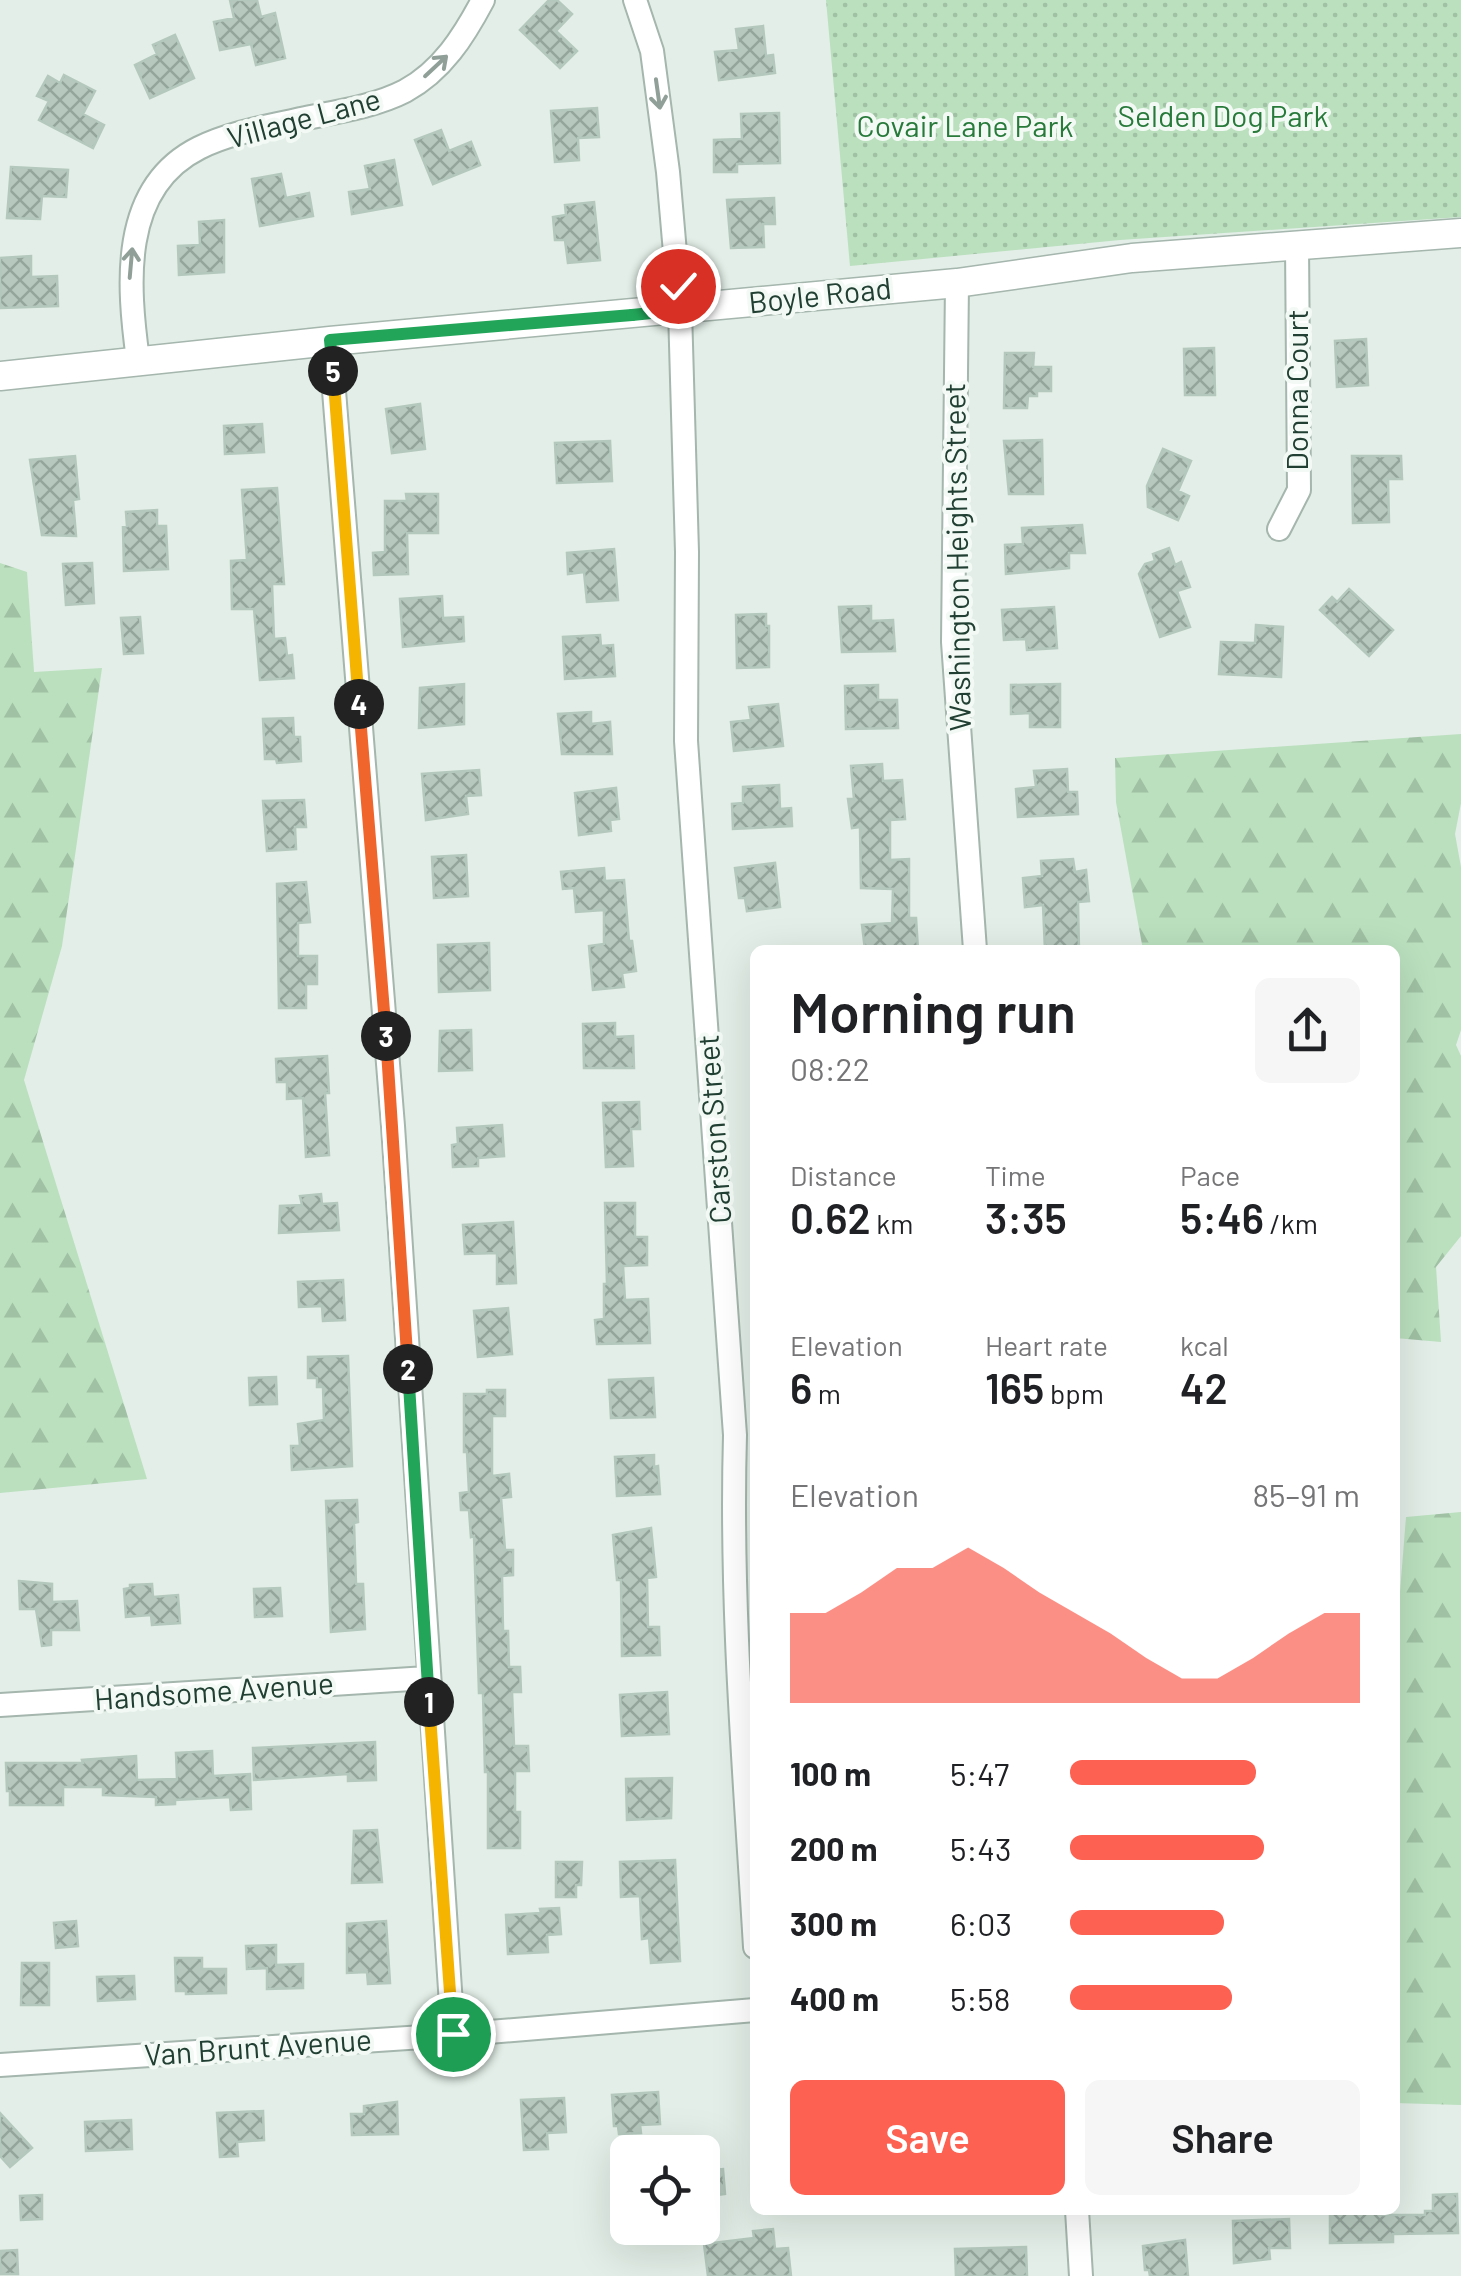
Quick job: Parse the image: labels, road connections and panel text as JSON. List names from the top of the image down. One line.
{"streets":{"street":["Village Lane","Boyle Road","Donna Court","Washington Heights Street","Carston Street","Handsome Avenue","Van Brunt Avenue"]},"crossings":[["Village Lane","Boyle Road"],["Boyle Road","Donna Court"],["Boyle Road","Washington Heights Street"],["Boyle Road","Carston Street"]],"one_way":["Village Lane"],"parks":["Selden Dog Park","Covair Lane Park"],"page":{"pins":["5","4","3","2","1"],"heading":["Morning run","08:22"],"stats":[["Distance","0.62 km"],["Time","3:35"],["Pace","5:46 /km"],["Elevation","6 m"],["Heart rate","165 bpm"],["kcal","42"]],"chart":["Elevation","85–91 m"],"list":[{"name":"100 m","note":"5:47"},{"name":"200 m","note":"5:43"},{"name":"300 m","note":"6:03"},{"name":"400 m","note":"5:58"}],"buttons":["Save","Share"]}}
